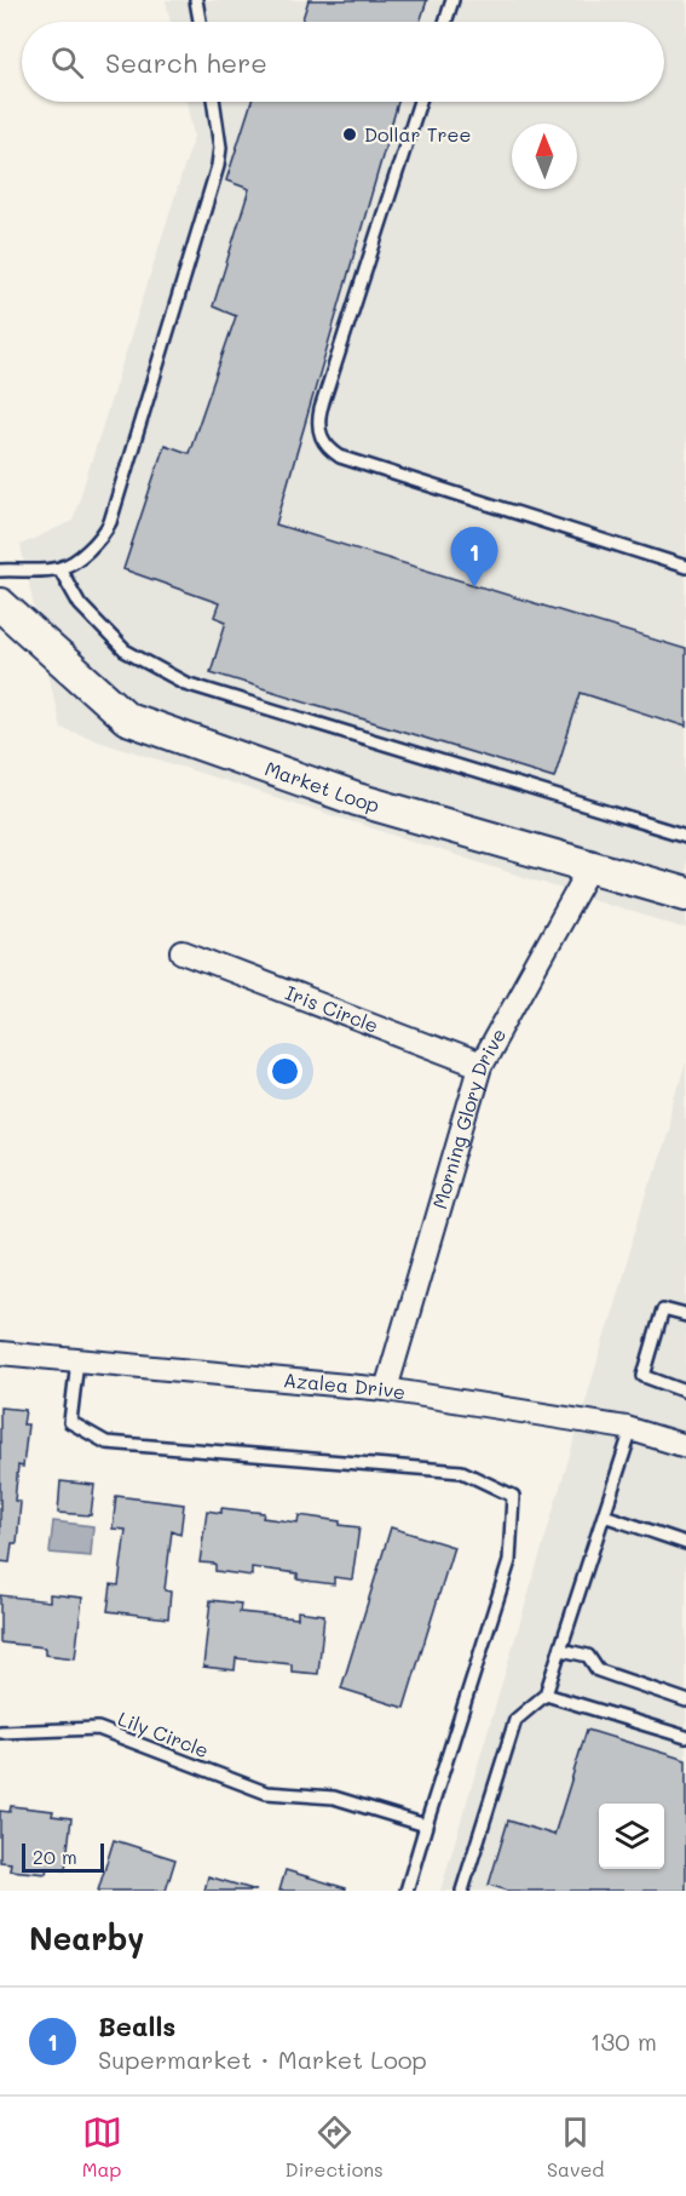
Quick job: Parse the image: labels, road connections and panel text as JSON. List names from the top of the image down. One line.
{"streets":{"street":["Market Loop","Iris Circle","Morning Glory Drive","Azalea Drive"],"lane":["Lily Circle"]},"crossings":[["Market Loop","Morning Glory Drive"],["Iris Circle","Morning Glory Drive"],["Morning Glory Drive","Azalea Drive"]],"places":["Dollar Tree"],"scale_bar":"20 m","north":"top","page":{"search":"Search here","pins":"1","scale":"20 m","heading":"Nearby","list":[{"mark":"1","name":"Bealls","note":"Supermarket · Market Loop","value":"130 m"}],"nav":["Map","Directions","Saved"]}}
